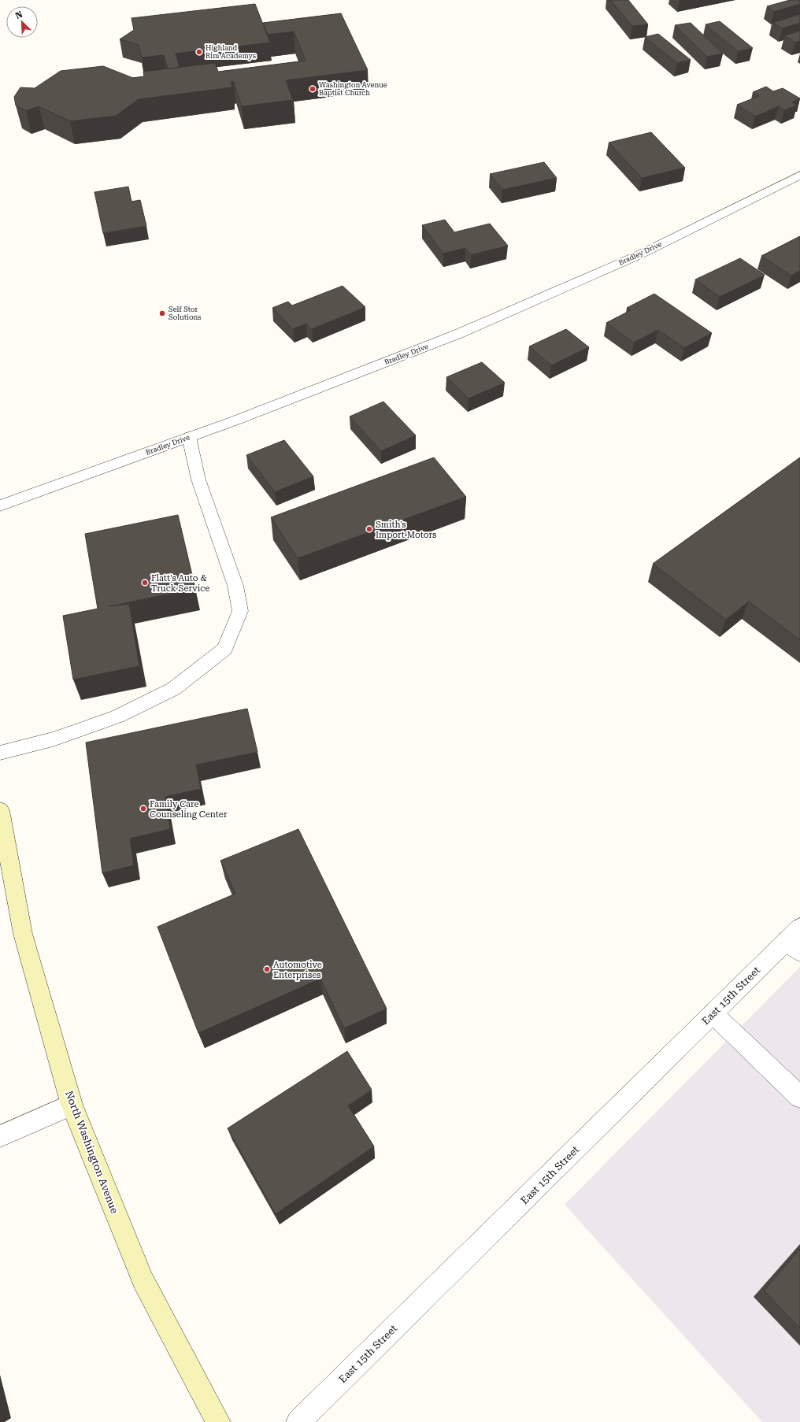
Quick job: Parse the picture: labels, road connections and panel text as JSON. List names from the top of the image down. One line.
{"streets":{"main road":["North Washington Avenue"],"street":["Bradley Drive","East 15th Street"]},"places":["Highland Rim Academys","Washington Avenue Baptist Church","Self Stor Solutions","Smith's Import Motors","Flatt's Auto & Truck Service","Family Care Counseling Center","Automotive Enterprises"],"north":"top left"}
